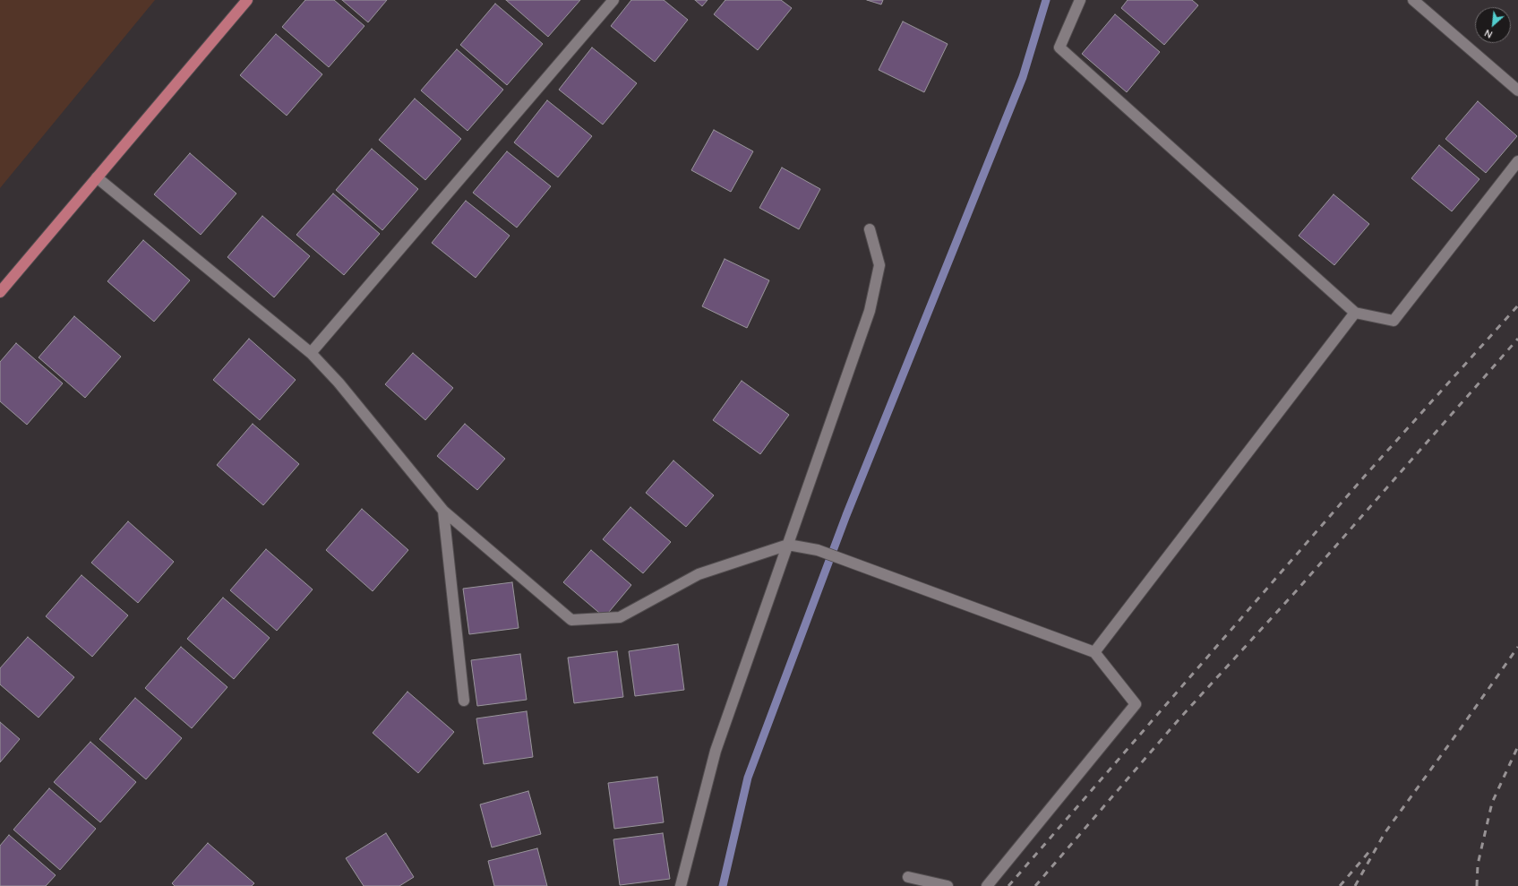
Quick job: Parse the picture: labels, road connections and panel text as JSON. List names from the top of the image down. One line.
{"north":"bottom left"}
